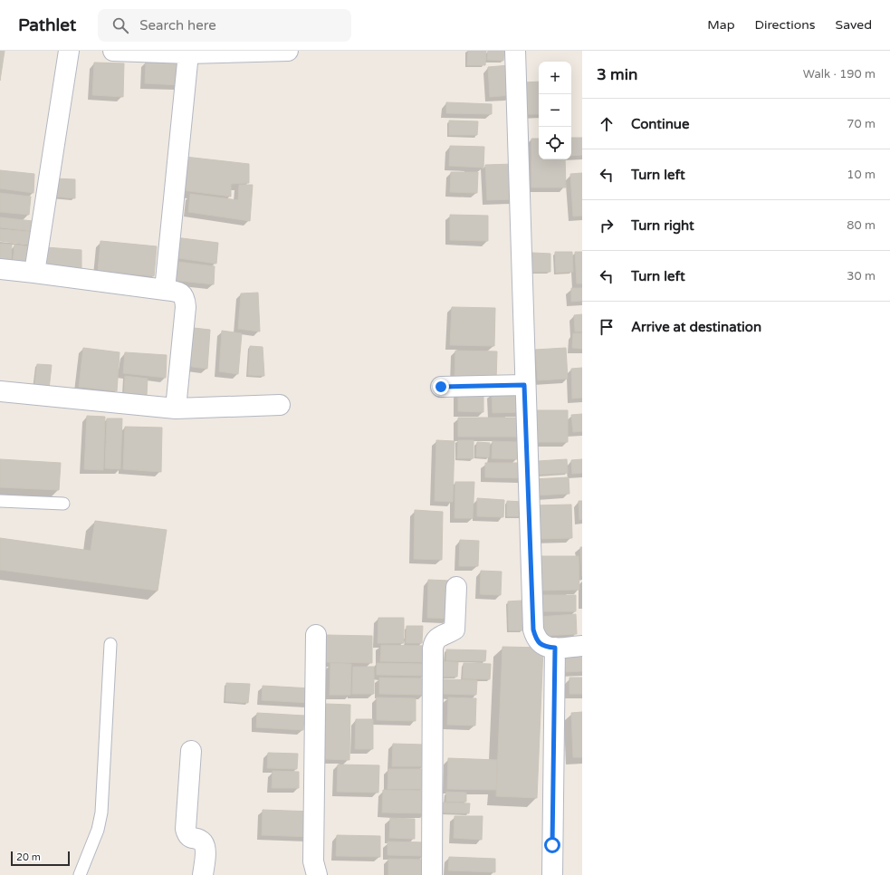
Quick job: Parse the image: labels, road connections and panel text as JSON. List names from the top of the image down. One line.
{"scale_bar":"20 m","page":{"header":"Pathlet","search":"Search here","nav":["Map","Directions","Saved"],"heading":["3 min","Walk · 190 m"],"map_buttons":["+","−"],"list":[["Continue","70 m"],["Turn left","10 m"],["Turn right","80 m"],["Turn left","30 m"],"Arrive at destination"],"scale":"20 m"}}
